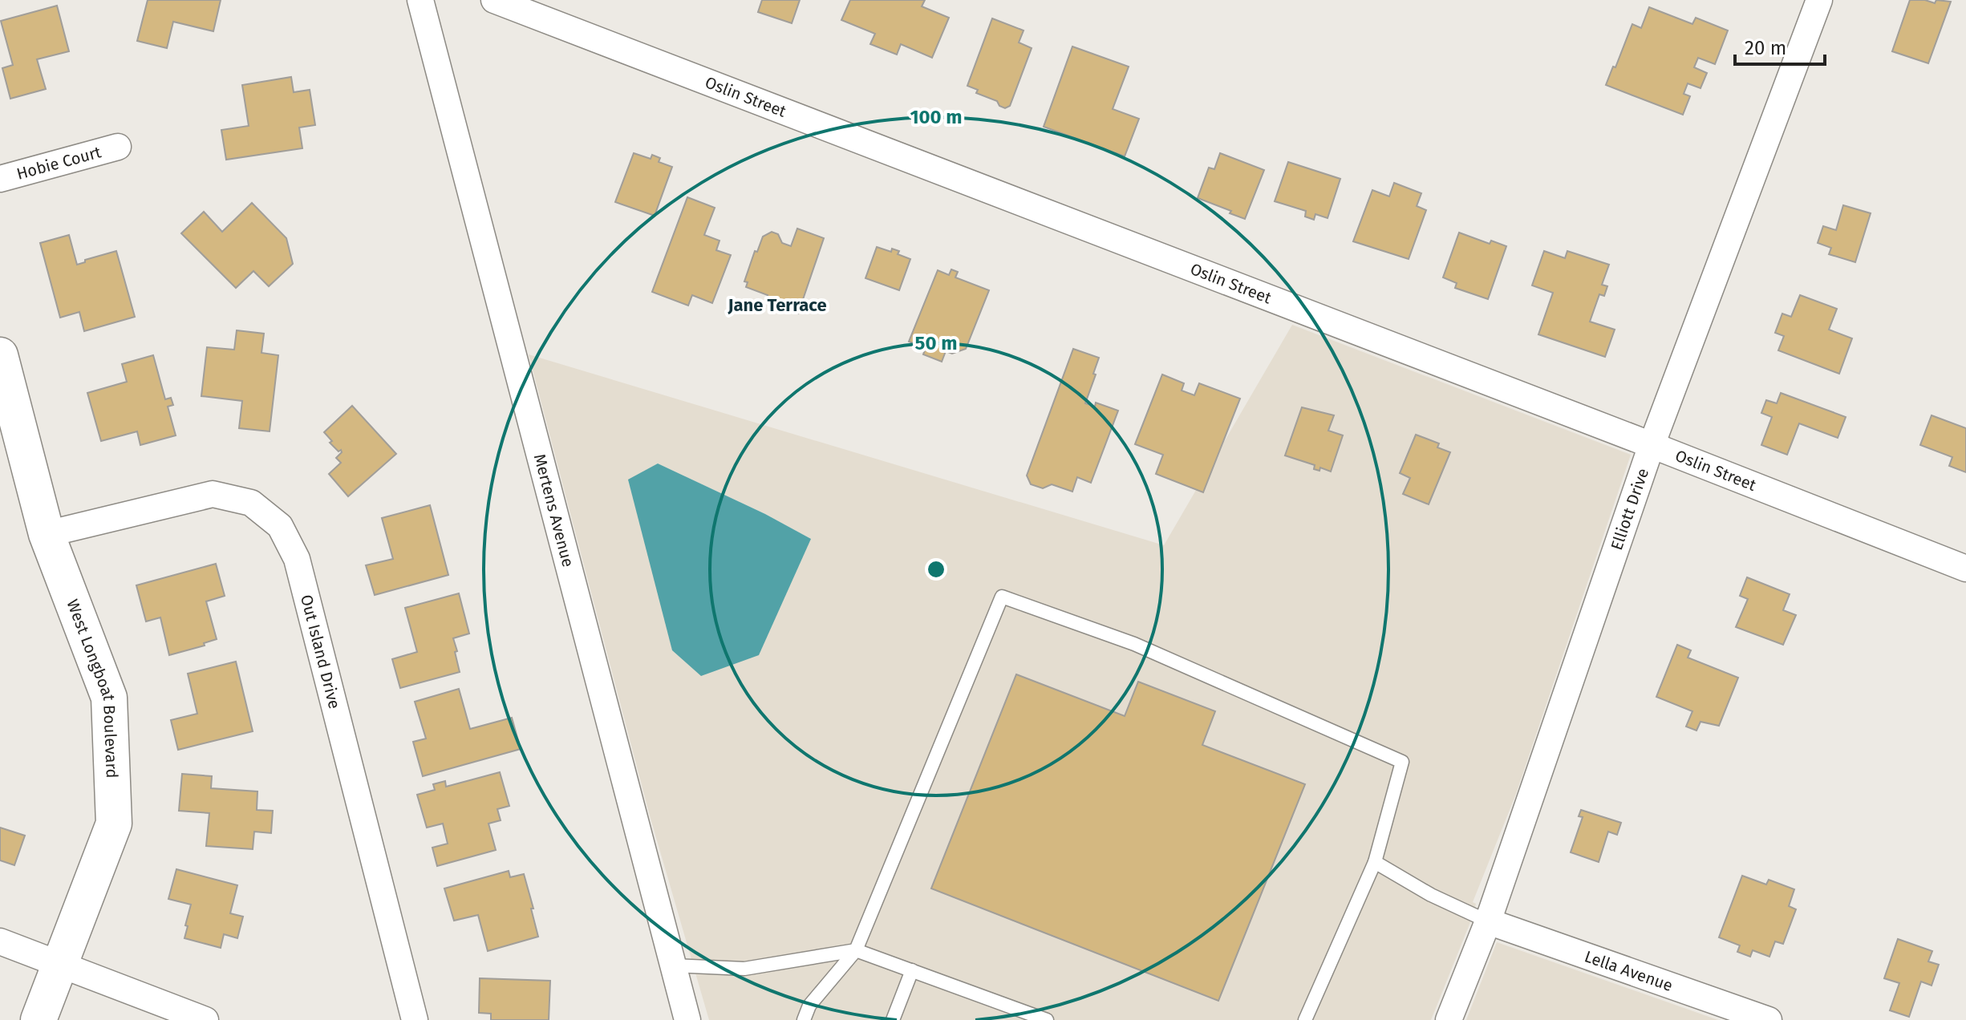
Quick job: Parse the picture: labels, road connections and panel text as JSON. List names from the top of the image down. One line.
{"streets":{"street":["Oslin Street","Hobie Court","Elliott Drive","Mertens Avenue","Out Island Drive","West Longboat Boulevard","Lella Avenue"]},"crossings":[["Oslin Street","Elliott Drive"],["Elliott Drive","Lella Avenue"],["Out Island Drive","West Longboat Boulevard"]],"districts":["Jane Terrace"],"scale_bar":"20 m","rings":["100 m","50 m"]}
